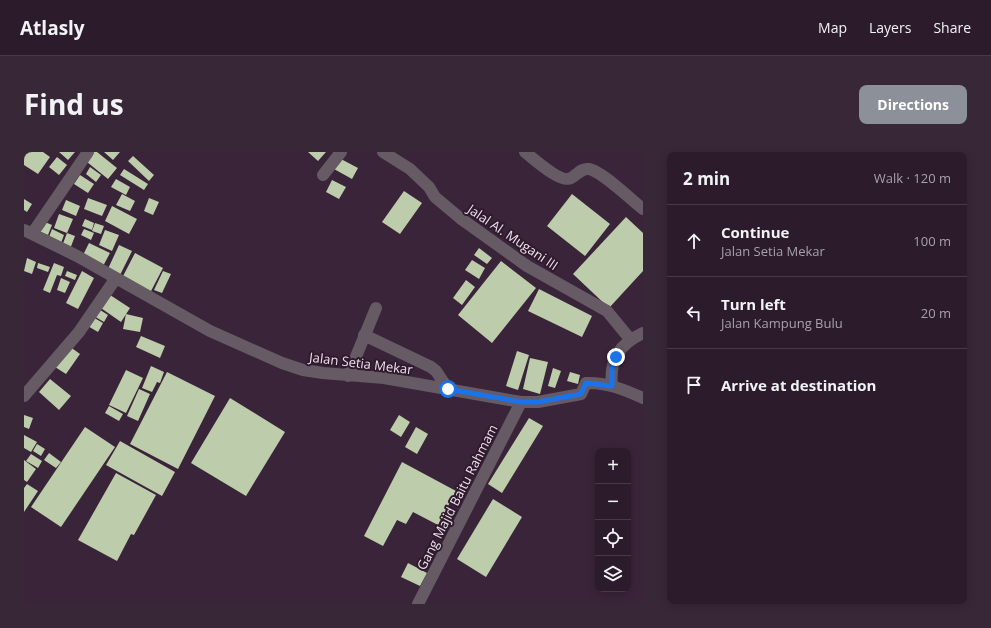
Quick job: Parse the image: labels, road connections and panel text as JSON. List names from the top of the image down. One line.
{"streets":{"street":["Jalal Al. Mugani III","Jalan Setia Mekar","Gang Majid Baitu Rahmam"]},"crossings":[["Jalan Setia Mekar","Gang Majid Baitu Rahmam"]],"page":{"header":"Atlasly","nav":["Map","Layers","Share"],"title":"Find us","buttons":"Directions","heading":["2 min","Walk · 120 m"],"list":[["Continue","Jalan Setia Mekar","100 m"],["Turn left","Jalan Kampung Bulu","20 m"],"Arrive at destination"],"map_buttons":["+","−"]}}
